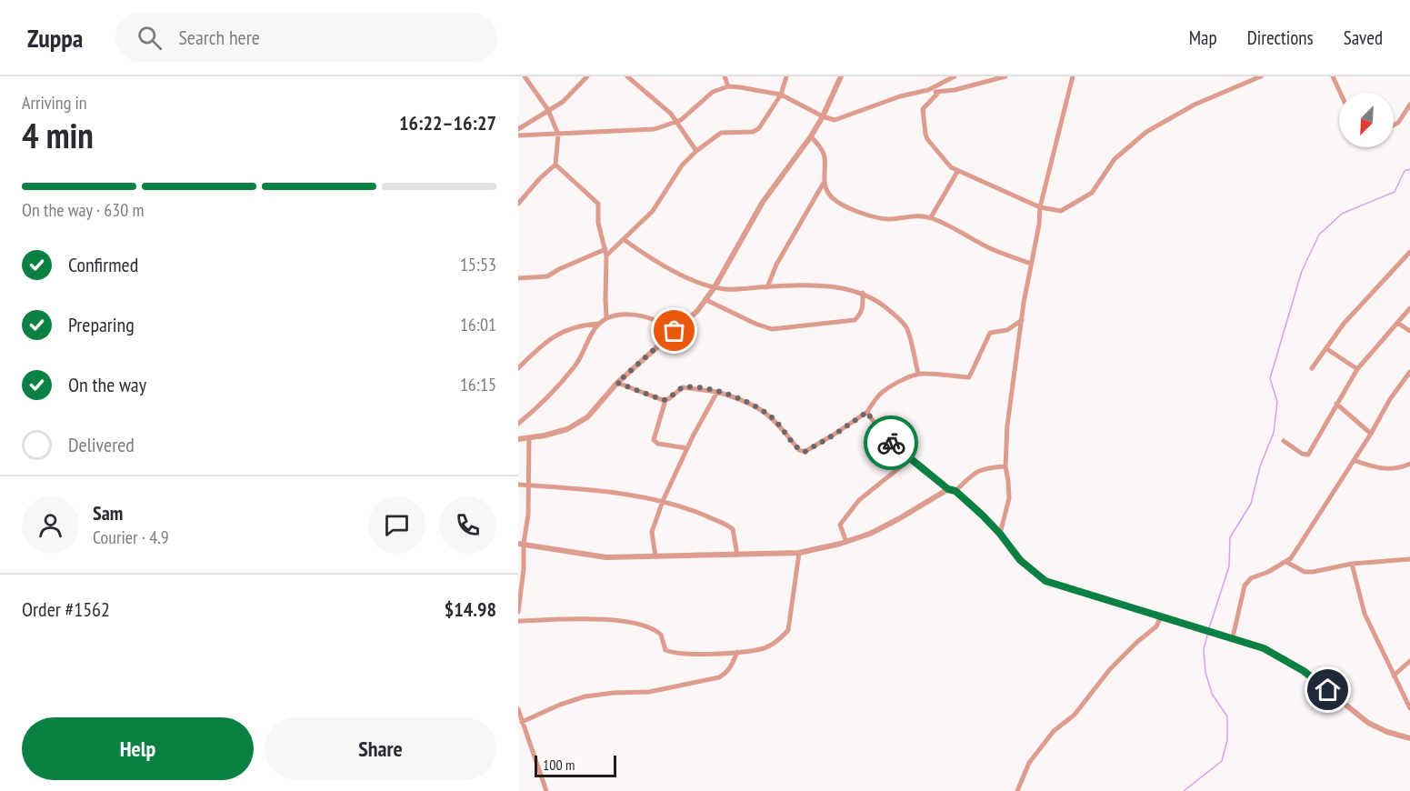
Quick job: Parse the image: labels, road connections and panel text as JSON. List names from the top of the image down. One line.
{"scale_bar":"100 m","north":"bottom left","page":{"header":"Zuppa","search":"Search here","nav":["Map","Directions","Saved"],"heading":["4 min","Arriving in","16:22–16:27"],"panel":["Sam","Courier · 4.9","Order #1562","$14.98"],"bar":"On the way · 630 m","list":[["Confirmed","15:53"],["Preparing","16:01"],["On the way","16:15"],"Delivered"],"buttons":["Help","Share"],"scale":"100 m"}}
